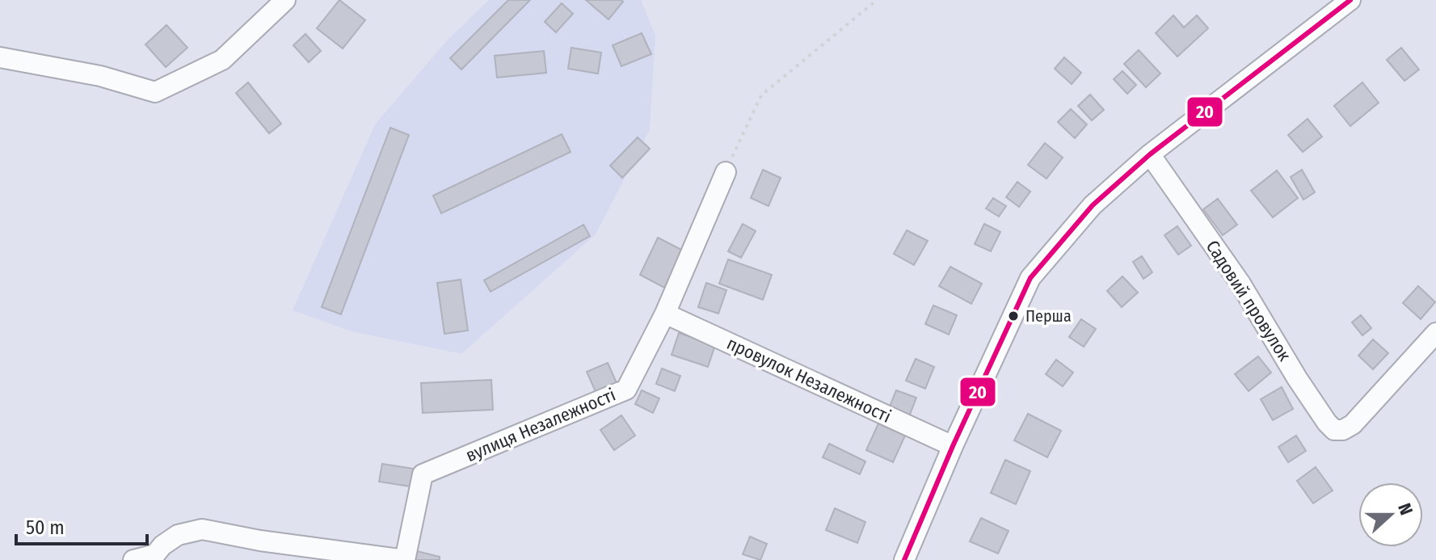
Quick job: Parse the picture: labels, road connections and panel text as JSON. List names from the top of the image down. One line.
{"streets":{"street":["Садовий провулок","провулок Незалежності","вулиця Незалежності"]},"crossings":[["провулок Незалежності","вулиця Незалежності"]],"places":["Перша"],"lines":["transit line 20"],"scale_bar":"50 m","north":"right"}
